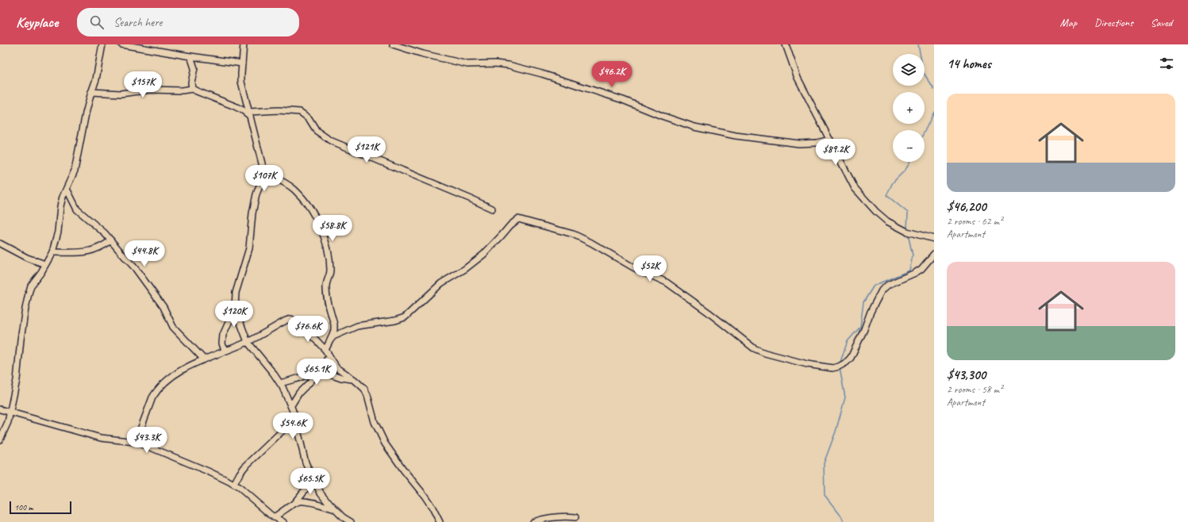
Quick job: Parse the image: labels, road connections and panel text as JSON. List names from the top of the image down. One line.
{"scale_bar":"100 m","page":{"header":"Keyplace","search":"Search here","nav":["Map","Directions","Saved"],"heading":"14 homes","map_buttons":["+","−"],"price":["$46.2K","$157K","$121K","$89.2K","$107K","$58.8K","$44.8K","$52K","$120K","$76.6K","$65.1K","$54.6K","$43.3K","$65.5K"],"list":[{"name":"$46,200","note":"2 rooms · 62 m² · Apartment"},{"name":"$43,300","note":"2 rooms · 58 m² · Apartment"}],"scale":"100 m"}}
